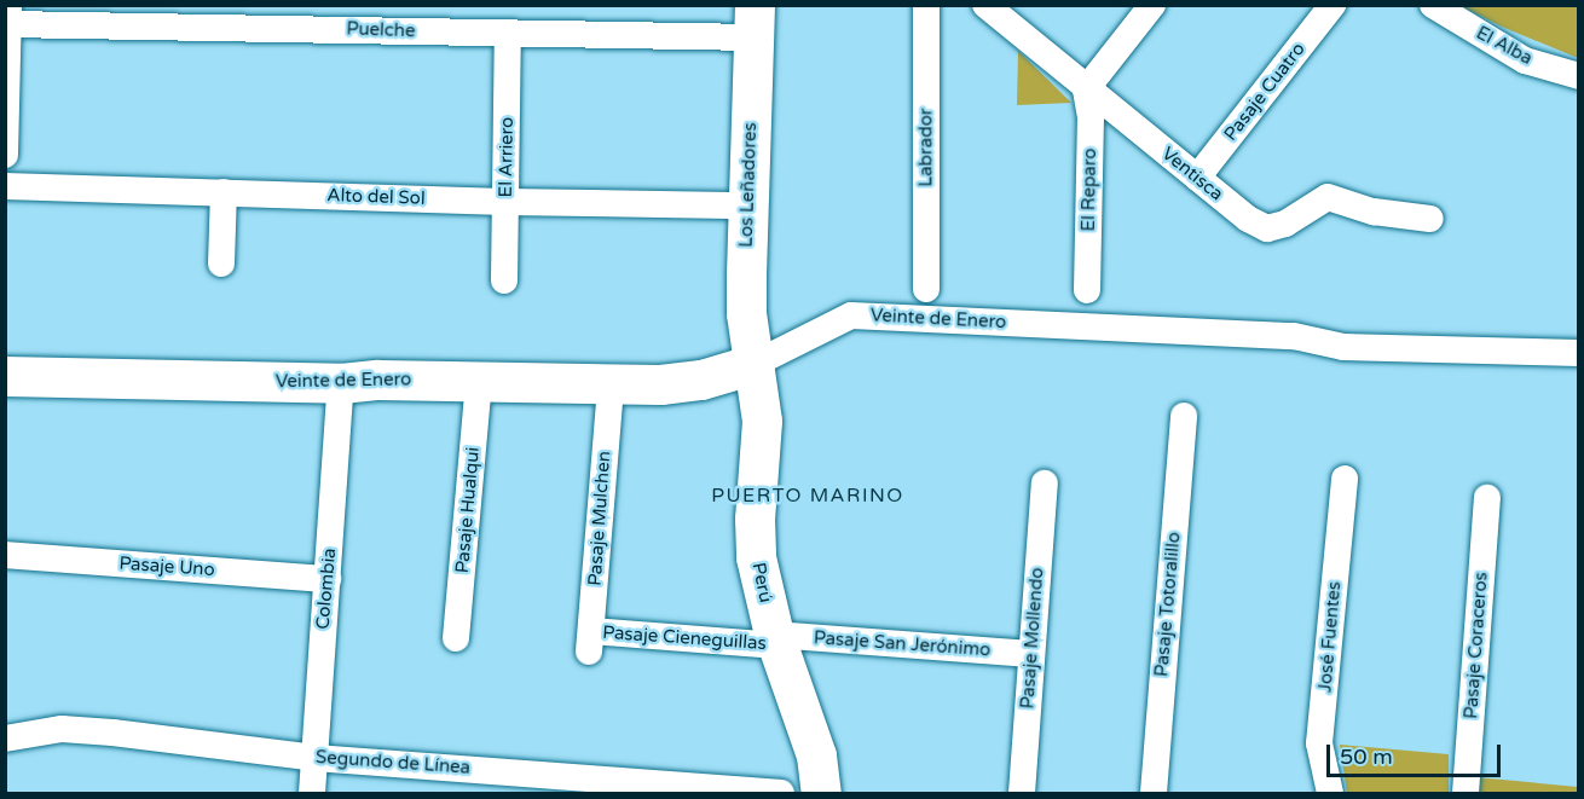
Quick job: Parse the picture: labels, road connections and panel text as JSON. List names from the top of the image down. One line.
{"streets":{"street":["Puelche","El Alba","Pasaje Cuatro","Labrador","El Arriero","Ventisca","Los Leñadores","El Reparo","Alto del Sol","Veinte de Enero","Pasaje Hualqui","Pasaje Mulchen","Pasaje Uno","Perú","Colombia","Pasaje Totoralillo","José Fuentes","Pasaje Cieneguillas","Pasaje Mollendo","Pasaje San Jerónimo","Pasaje Coraceros","Segundo de Línea"]},"crossings":[["Puelche","El Arriero"],["Puelche","Los Leñadores"],["Pasaje Cuatro","Ventisca"],["El Arriero","Alto del Sol"],["Ventisca","El Reparo"],["Los Leñadores","Alto del Sol"],["Los Leñadores","Veinte de Enero"],["Los Leñadores","Perú"],["Veinte de Enero","Pasaje Hualqui"],["Veinte de Enero","Pasaje Mulchen"],["Veinte de Enero","Perú"],["Veinte de Enero","Colombia"],["Pasaje Mulchen","Pasaje Cieneguillas"],["Pasaje Uno","Colombia"],["Perú","Pasaje Cieneguillas"],["Perú","Pasaje San Jerónimo"],["Colombia","Segundo de Línea"],["Pasaje Cieneguillas","Pasaje San Jerónimo"],["Pasaje Mollendo","Pasaje San Jerónimo"]],"districts":["PUERTO MARINO"],"scale_bar":"50 m"}
